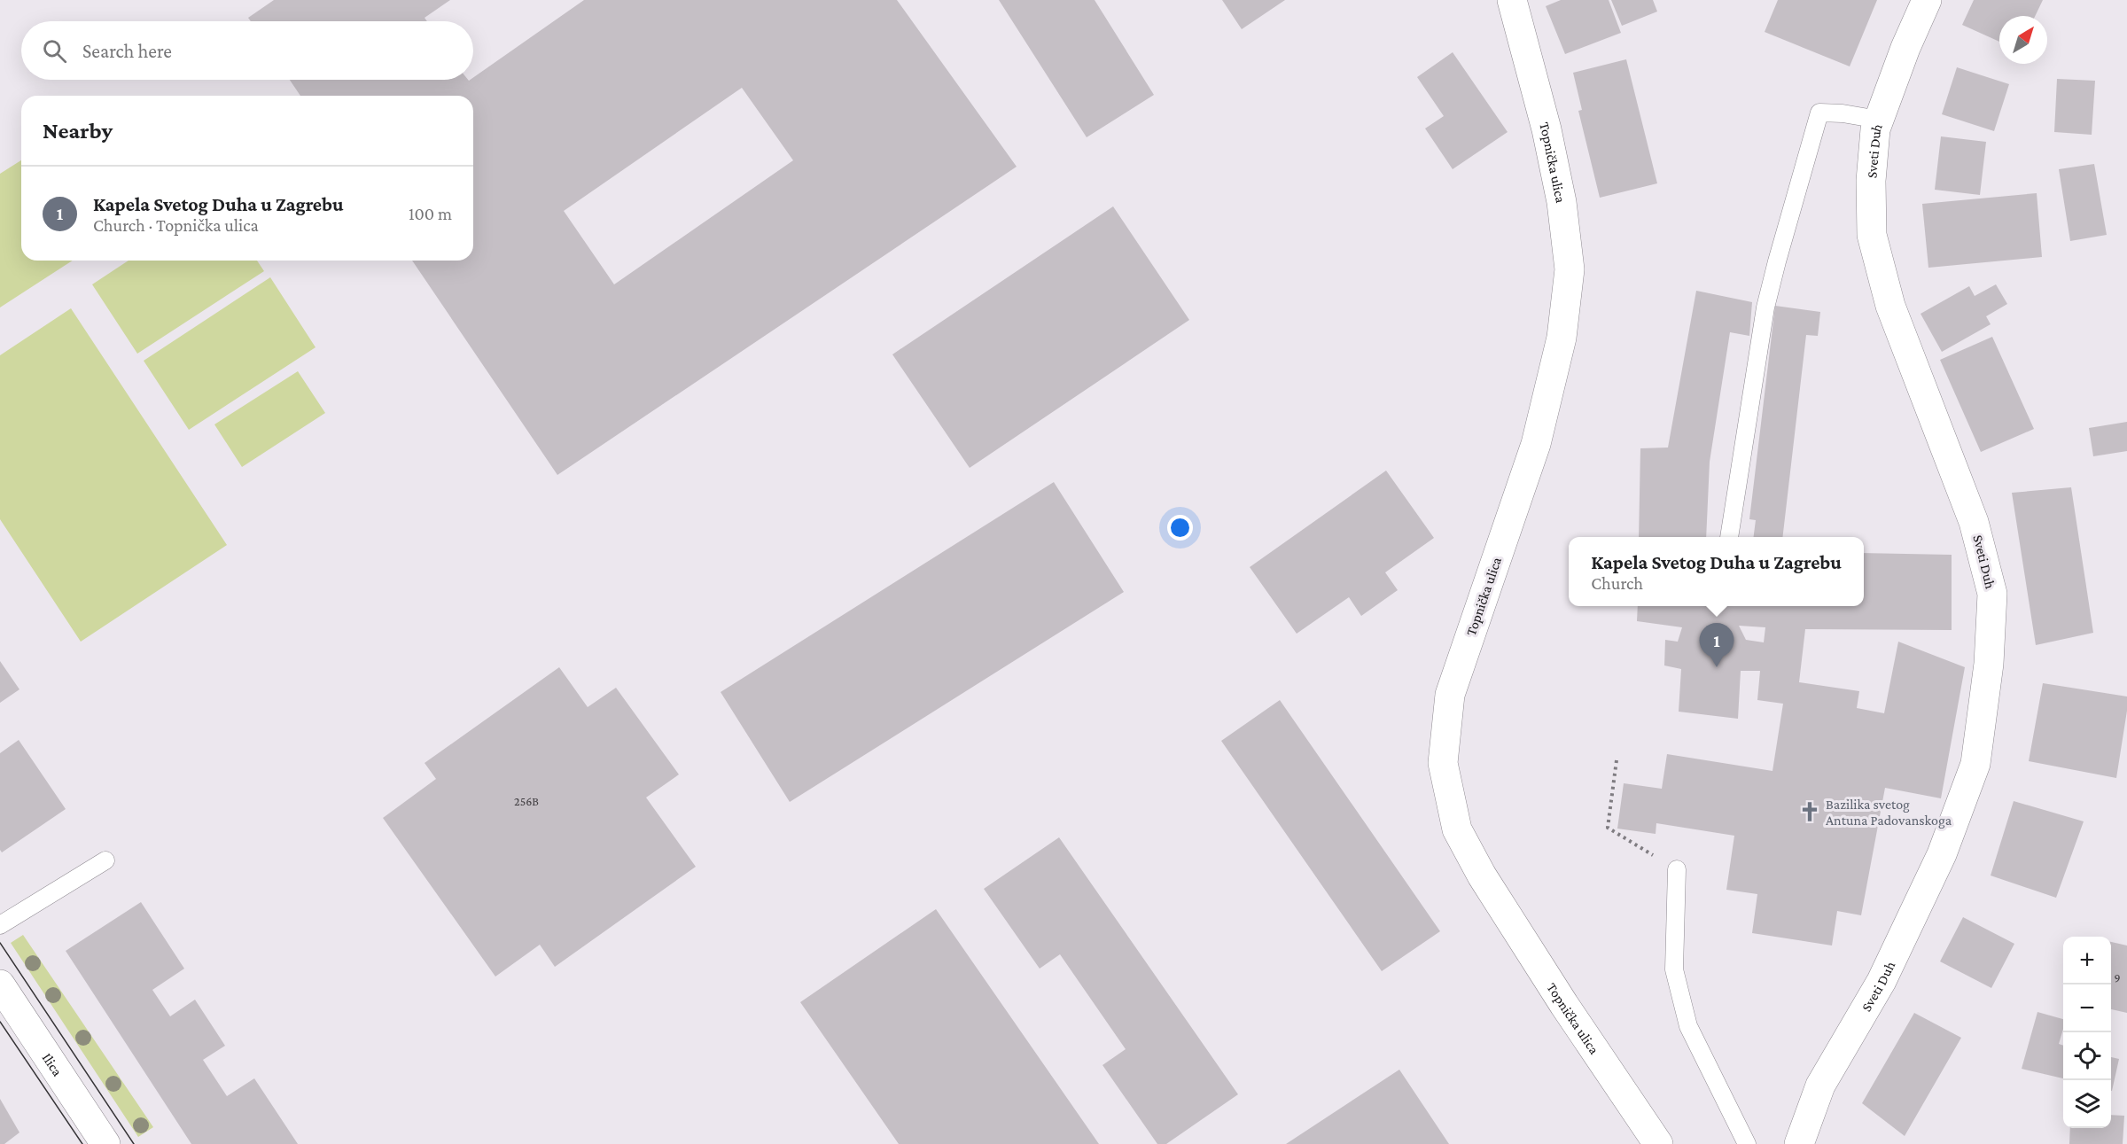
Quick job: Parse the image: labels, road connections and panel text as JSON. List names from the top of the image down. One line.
{"streets":{"main road":["Sveti Duh","Topnička ulica","Ilica"]},"places":{"church":["Bazilika svetog Antuna Padovanskoga"]},"house_numbers":["256B","9"],"north":"top right","page":{"search":"Search here","heading":"Nearby","list":[{"mark":"1","name":"Kapela Svetog Duha u Zagrebu","note":"Church · Topnička ulica","value":"100 m"}],"popup":["Kapela Svetog Duha u Zagrebu","Church"],"pins":"1","map_buttons":["+","−"]}}
